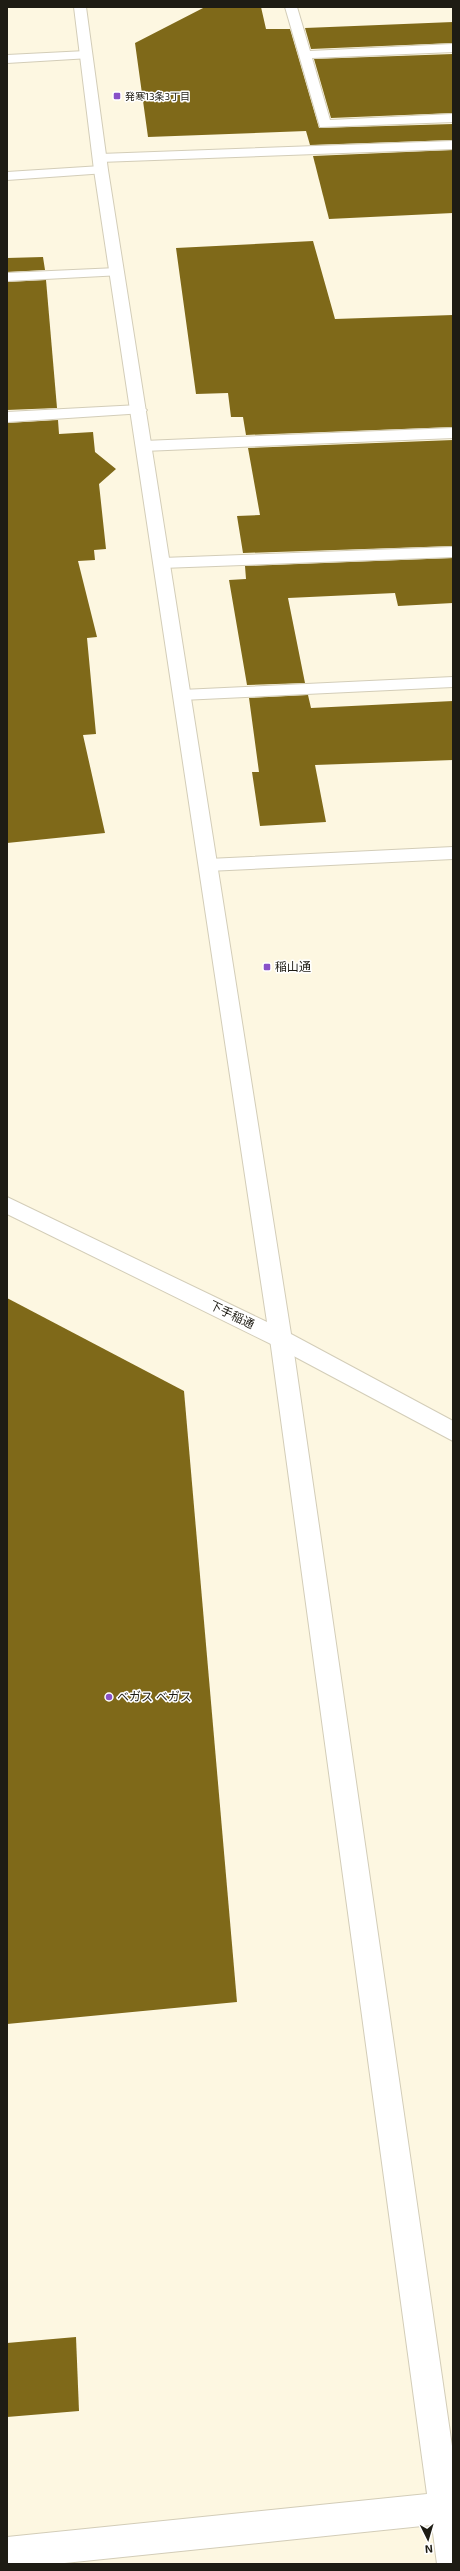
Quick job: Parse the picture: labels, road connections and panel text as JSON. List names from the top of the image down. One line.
{"streets":{"street":["下手稲通"]},"places":{"transit":["発寒13条3丁目","稲山通"],"other":["ベガス ベガス"]},"north":"bottom"}
